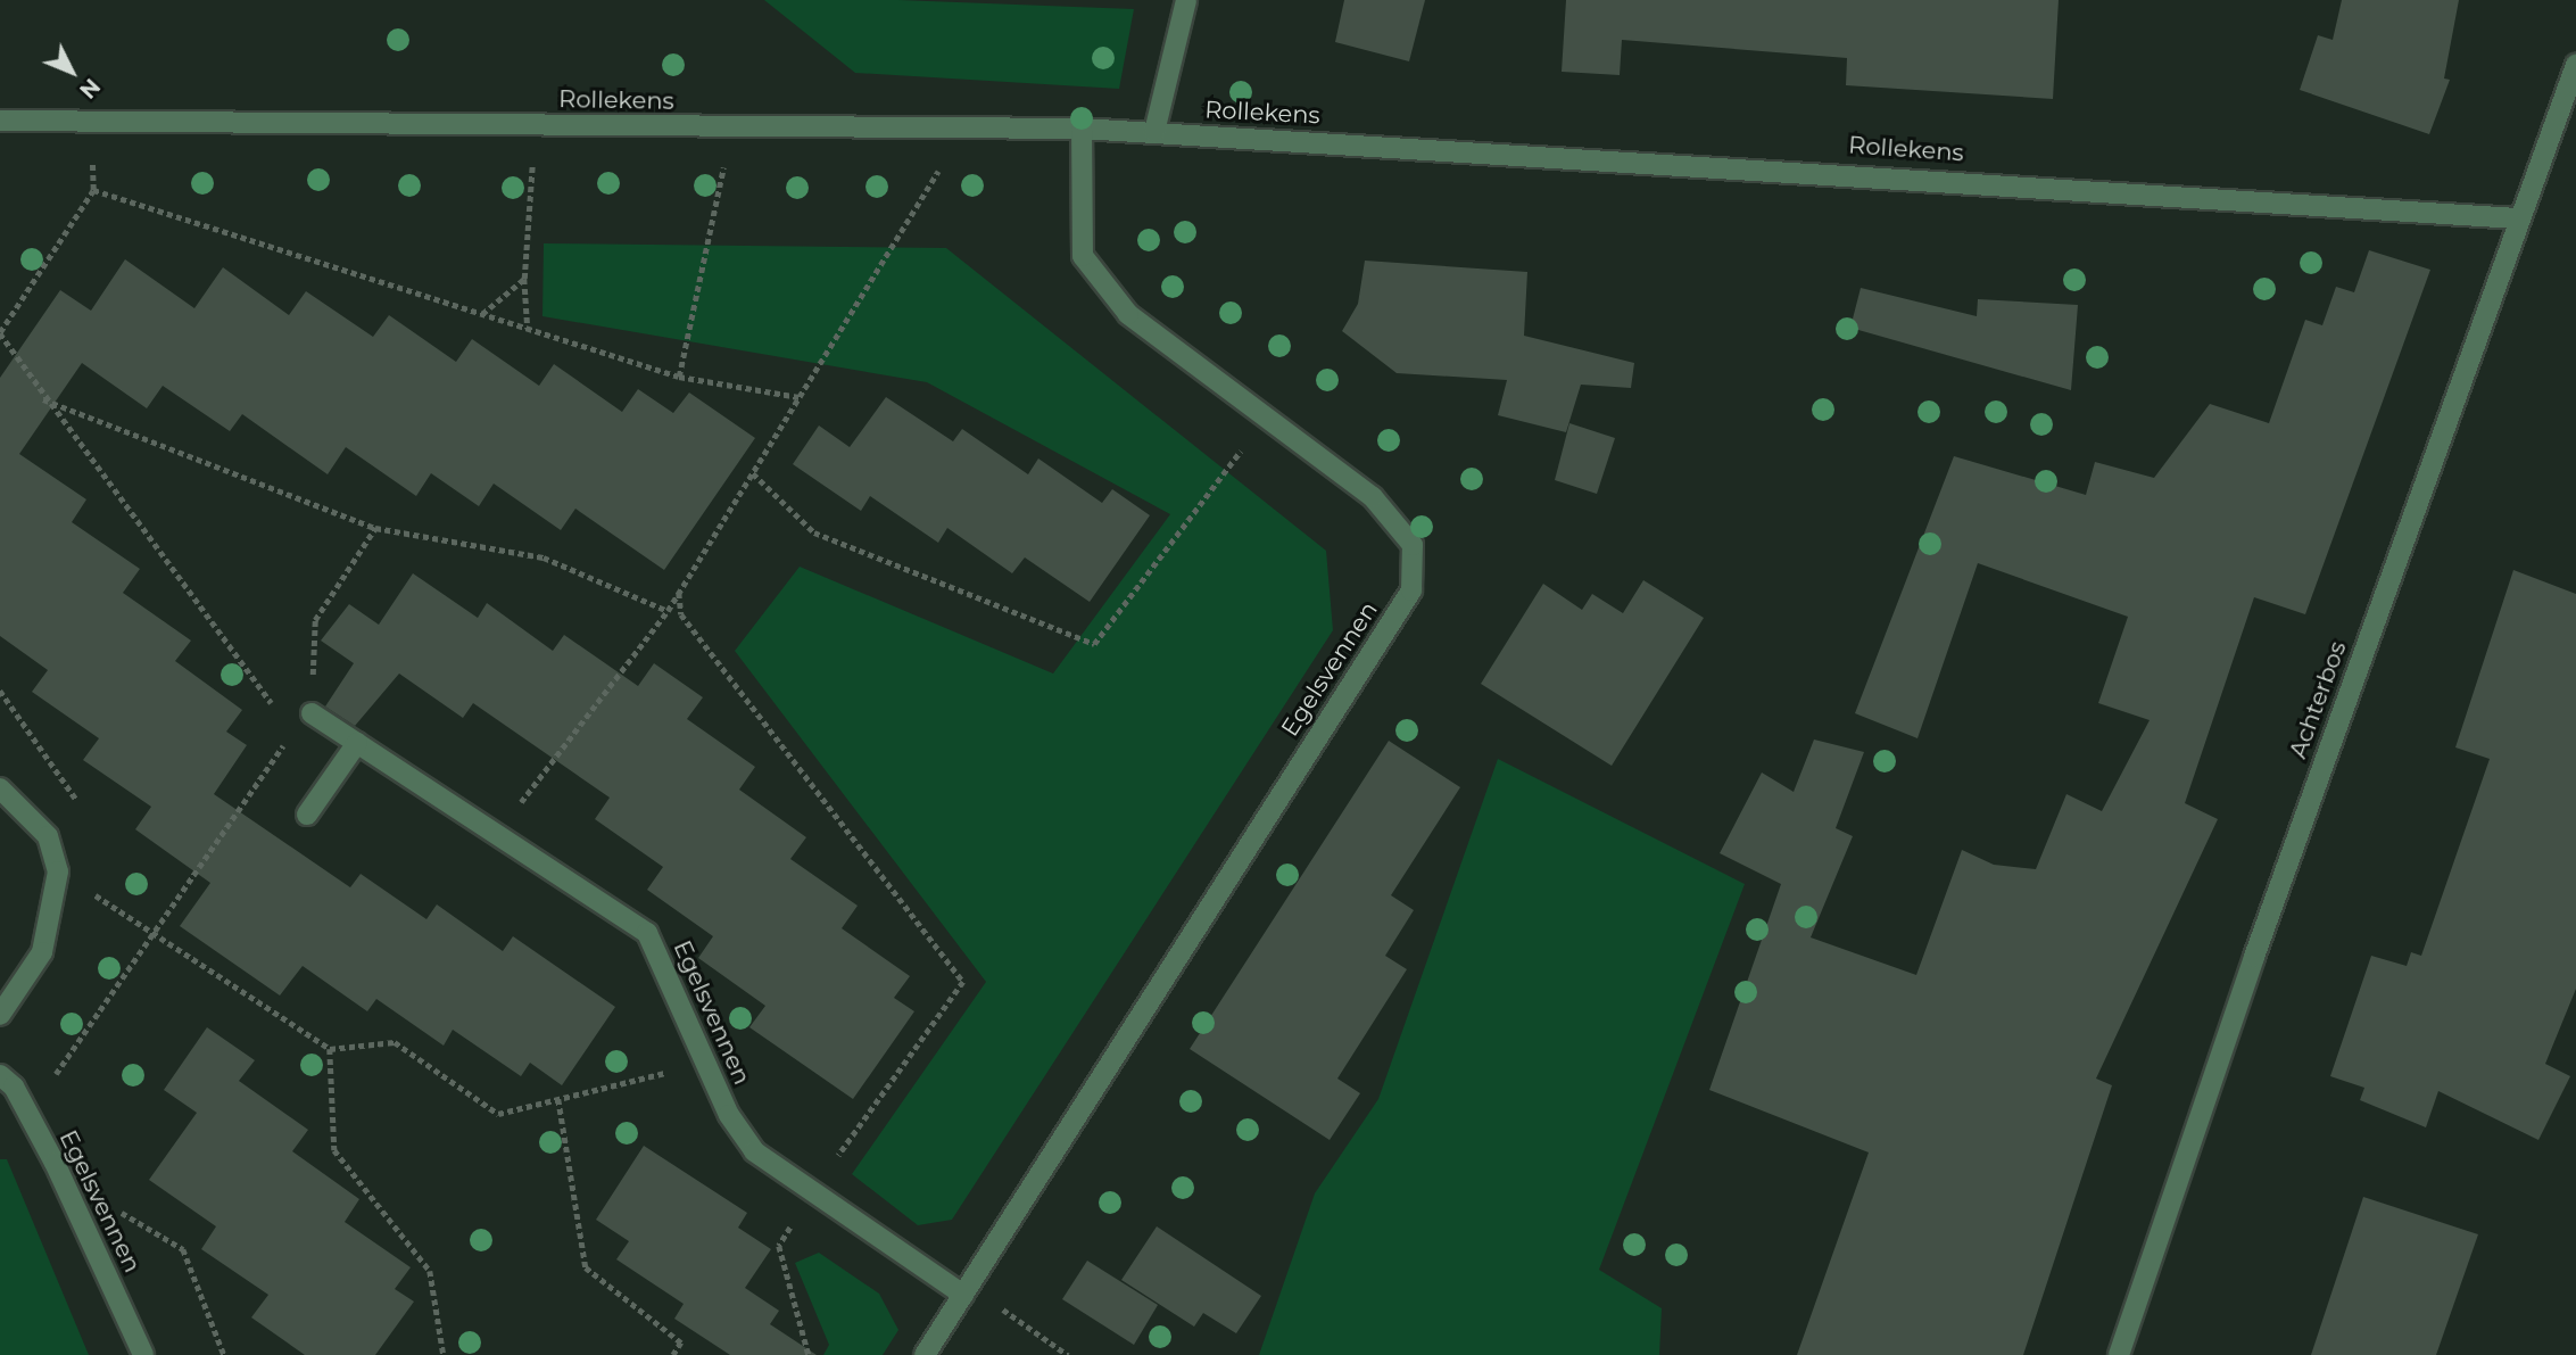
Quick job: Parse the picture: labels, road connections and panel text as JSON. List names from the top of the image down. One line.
{"streets":{"street":["Rollekens","Egelsvennen","Achterbos"]},"crossings":[["Rollekens","Egelsvennen"],["Rollekens","Achterbos"]],"north":"bottom right"}
